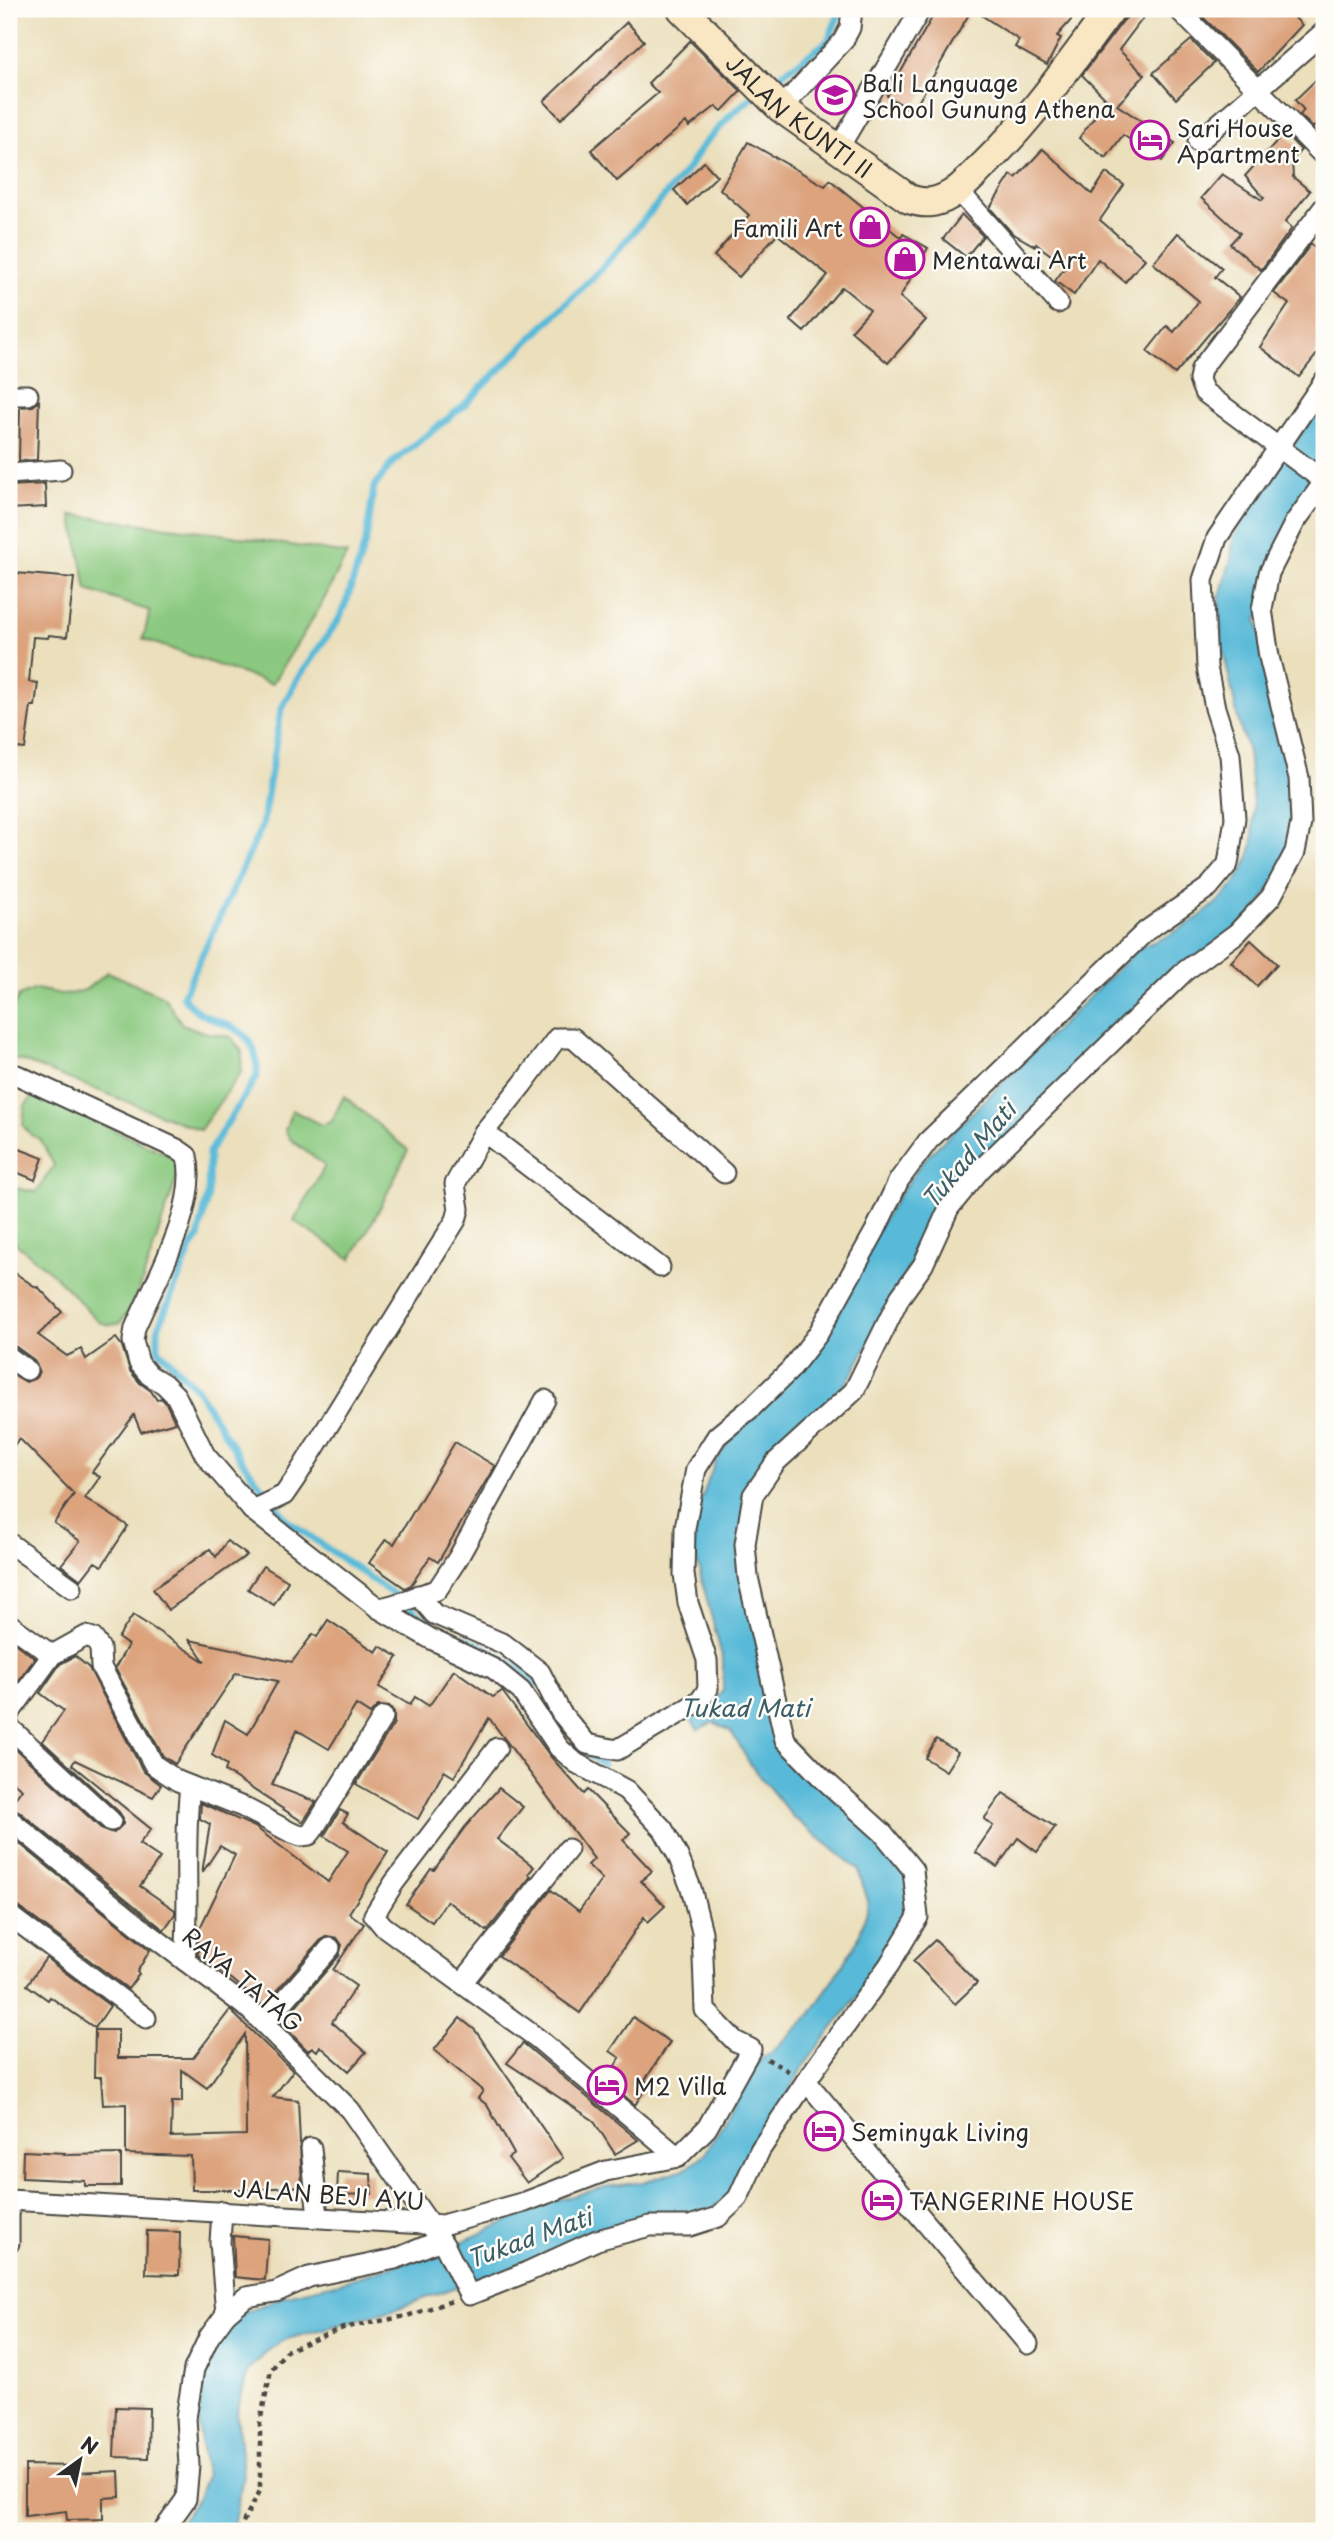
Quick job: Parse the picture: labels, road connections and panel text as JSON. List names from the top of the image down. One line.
{"streets":{"street":["JALAN KUNTI II","RAYA TATAG","JALAN BEJI AYU"]},"crossings":[["RAYA TATAG","JALAN BEJI AYU"]],"water":["Tukad Mati"],"places":{"school or university":["Bali Language School Gunung Athena"],"hotel":["Sari House Apartment","M2 Villa","Seminyak Living","TANGERINE HOUSE"],"shop":["Famili Art","Mentawai Art"]},"north":"top right"}
